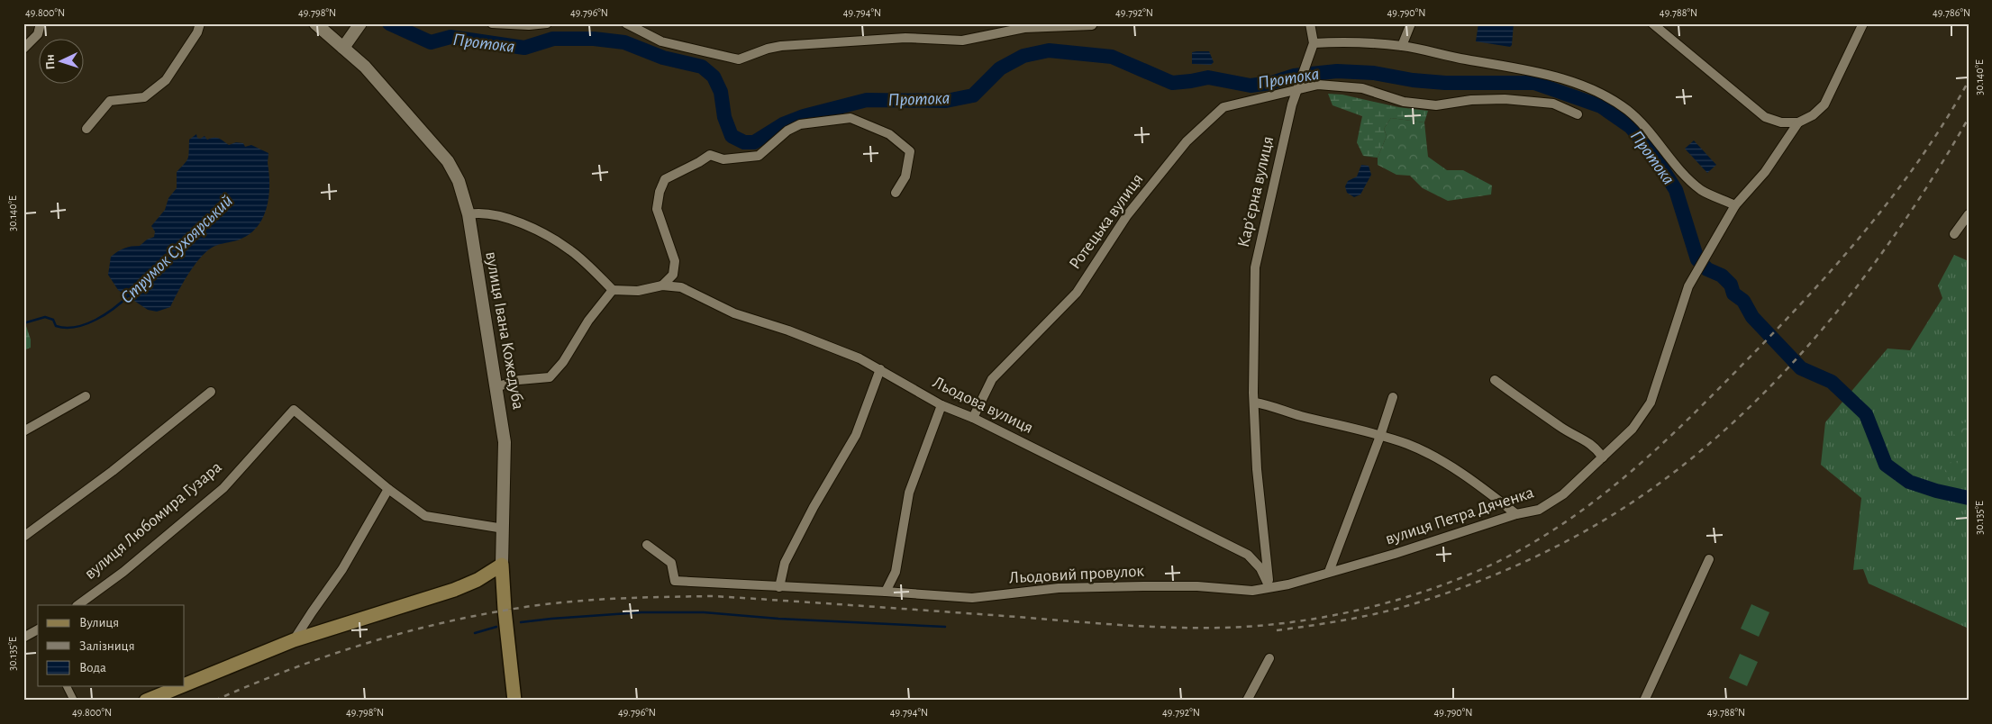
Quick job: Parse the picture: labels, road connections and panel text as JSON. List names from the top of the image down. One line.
{"streets":{"main road":["вулиця Івана Кожедуба"],"street":["Карʼєрна вулиця","Ротецька вулиця","Льодова вулиця","вулиця Петра Дяченка","вулиця Любомира Гузара","Льодовий провулок"]},"crossings":[["Карʼєрна вулиця","Ротецька вулиця"],["Карʼєрна вулиця","Льодова вулиця"],["Карʼєрна вулиця","вулиця Петра Дяченка"],["Карʼєрна вулиця","Льодовий провулок"],["Ротецька вулиця","Льодова вулиця"],["вулиця Івана Кожедуба","вулиця Любомира Гузара"],["Льодова вулиця","вулиця Петра Дяченка"],["Льодова вулиця","Льодовий провулок"],["вулиця Петра Дяченка","Льодовий провулок"]],"water":["Протока","Струмок Сухоярський"],"legend":["Вулиця","Залізниця","Вода"],"north":"left","coordinates":["49.800°N","49.798°N","49.796°N","49.794°N","49.792°N","49.790°N","49.788°N","49.786°N","30.140°E","30.135°E"]}
